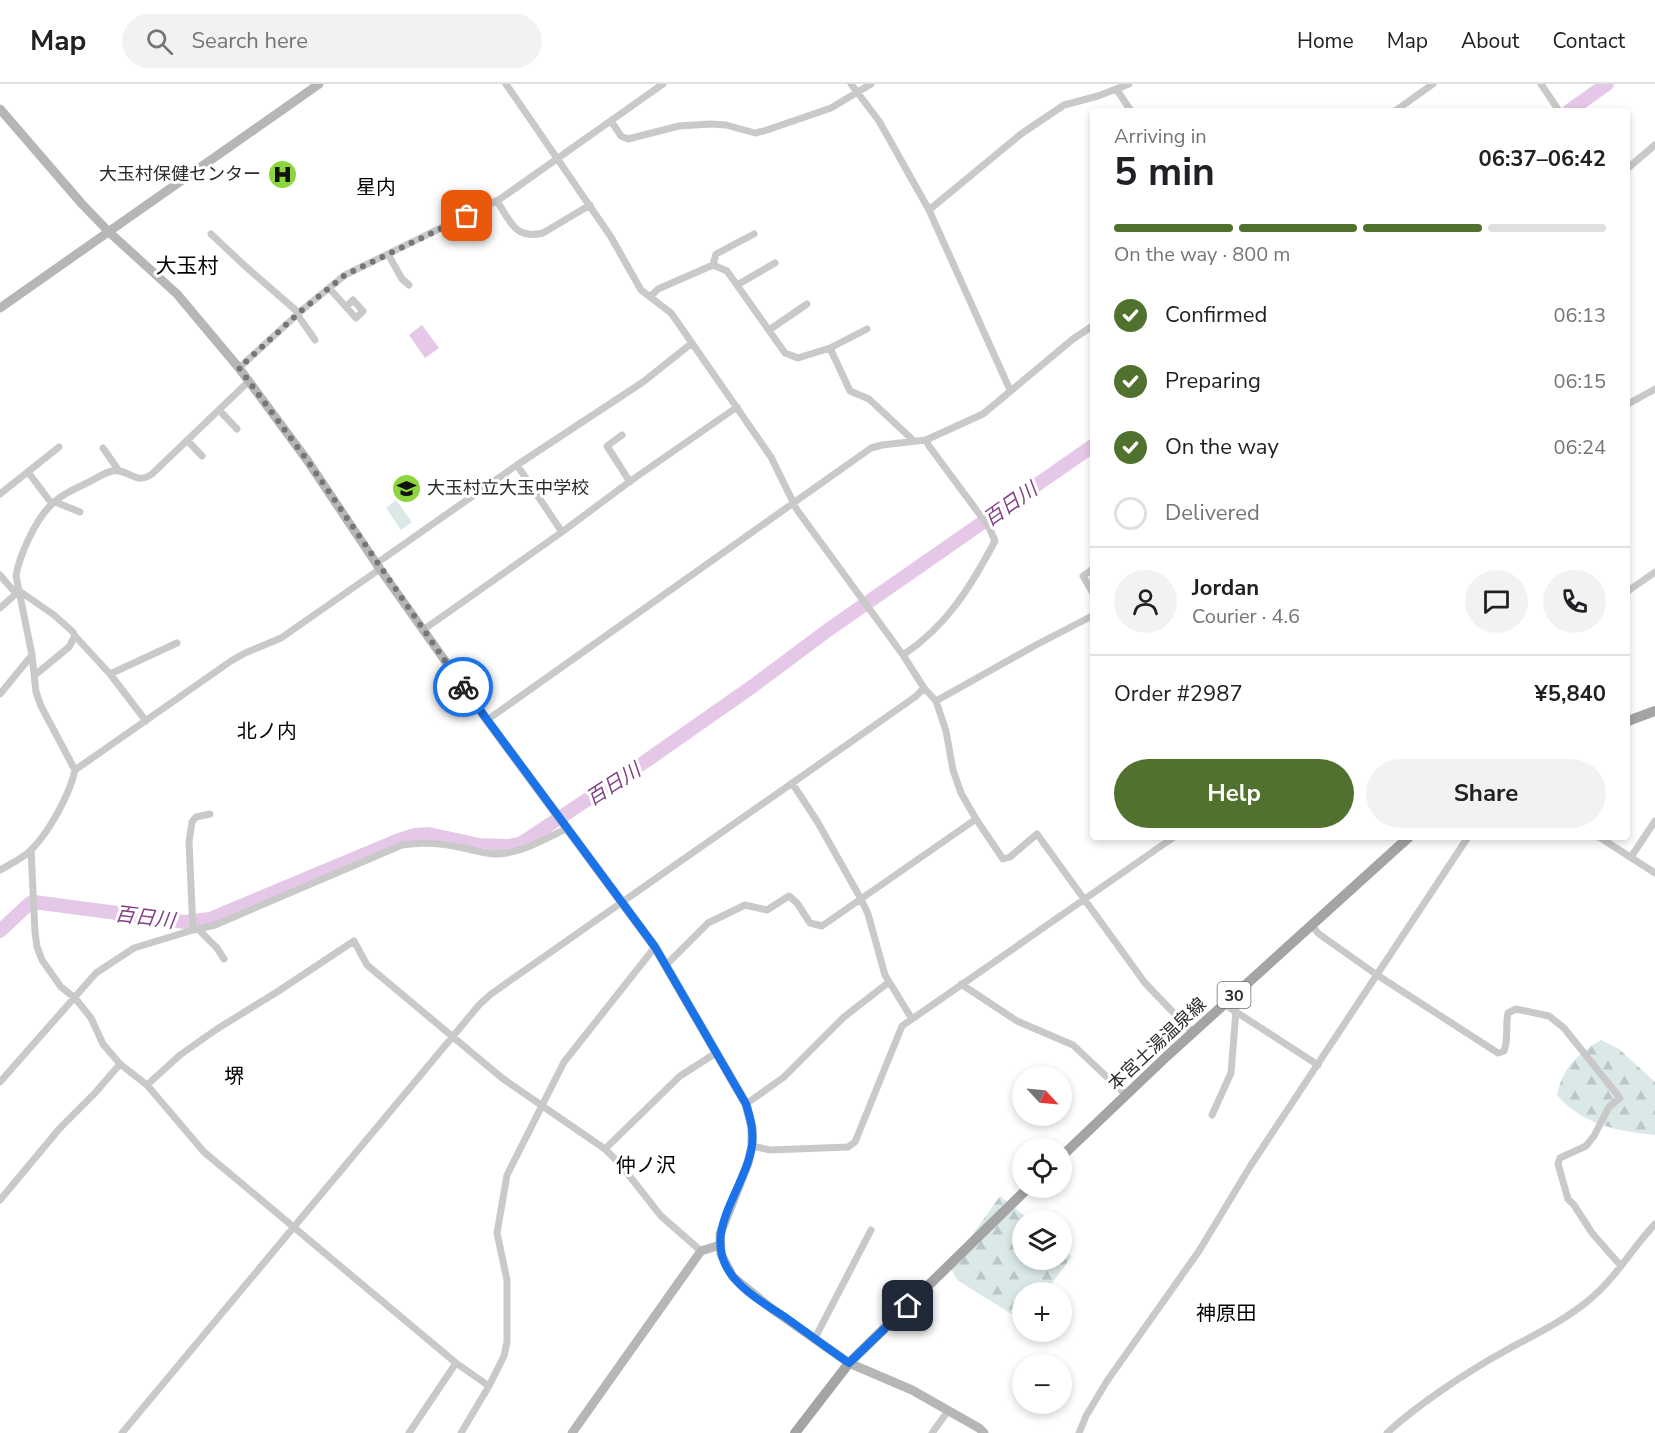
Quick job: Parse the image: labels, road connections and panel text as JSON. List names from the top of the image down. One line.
{"streets":{"main road":["30","本宮土湯温泉線"]},"districts":["星内","大玉村","北ノ内","堺","仲ノ沢","神原田"],"water":["百日川"],"places":{"hospital":["大玉村保健センター"],"school or university":["大玉村立大玉中学校"]},"north":"bottom right","page":{"header":"Map","search":"Search here","nav":["Home","Map","About","Contact"],"heading":["5 min","Arriving in","06:37–06:42"],"panel":["Jordan","Courier · 4.6","Order #2987","¥5,840"],"bar":"On the way · 800 m","list":[["Confirmed","06:13"],["Preparing","06:15"],["On the way","06:24"],"Delivered"],"buttons":["Help","Share"],"map_buttons":["+","−"]}}
